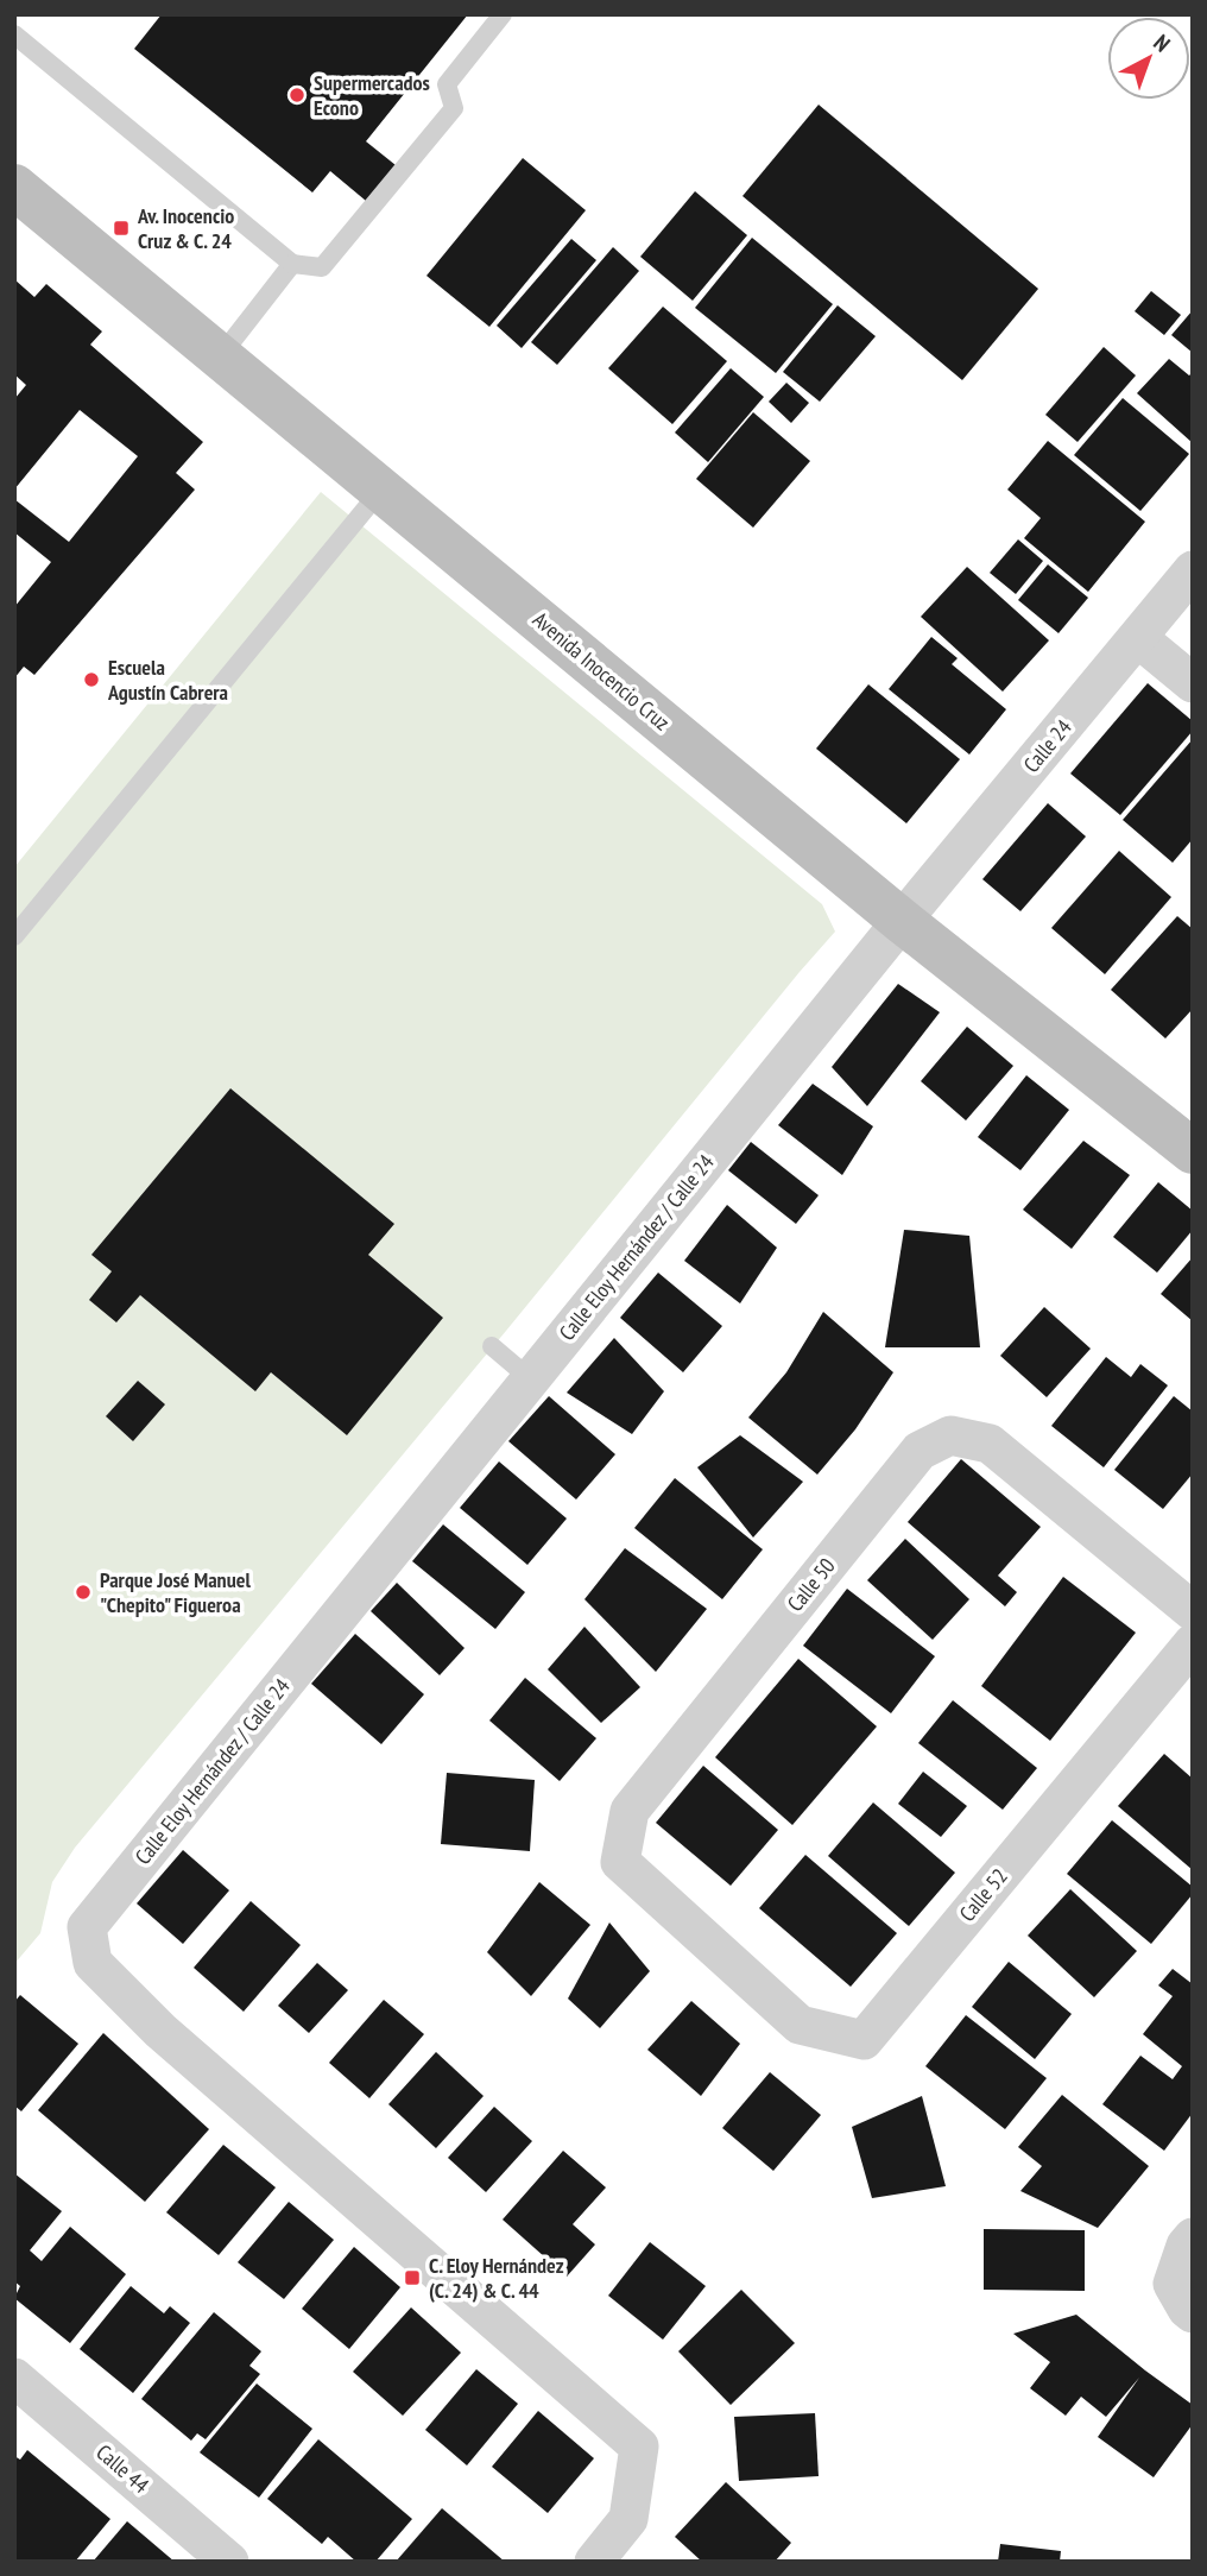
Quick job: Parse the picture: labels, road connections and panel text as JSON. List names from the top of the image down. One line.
{"streets":{"street":["Avenida Inocencio Cruz","Calle 24","Calle Eloy Hernández / Calle 24","Calle 50","Calle 52","Calle 44"]},"crossings":[["Avenida Inocencio Cruz","Calle 24"],["Avenida Inocencio Cruz","Calle Eloy Hernández / Calle 24"],["Calle 24","Calle Eloy Hernández / Calle 24"],["Calle 50","Calle 52"]],"places":{"other":["Supermercados Econo","Escuela Agustín Cabrera","Parque José Manuel \"Chepito\" Figueroa"],"transit":["Av. Inocencio Cruz & C. 24","C. Eloy Hernández (C. 24) & C. 44"]},"north":"top right"}
